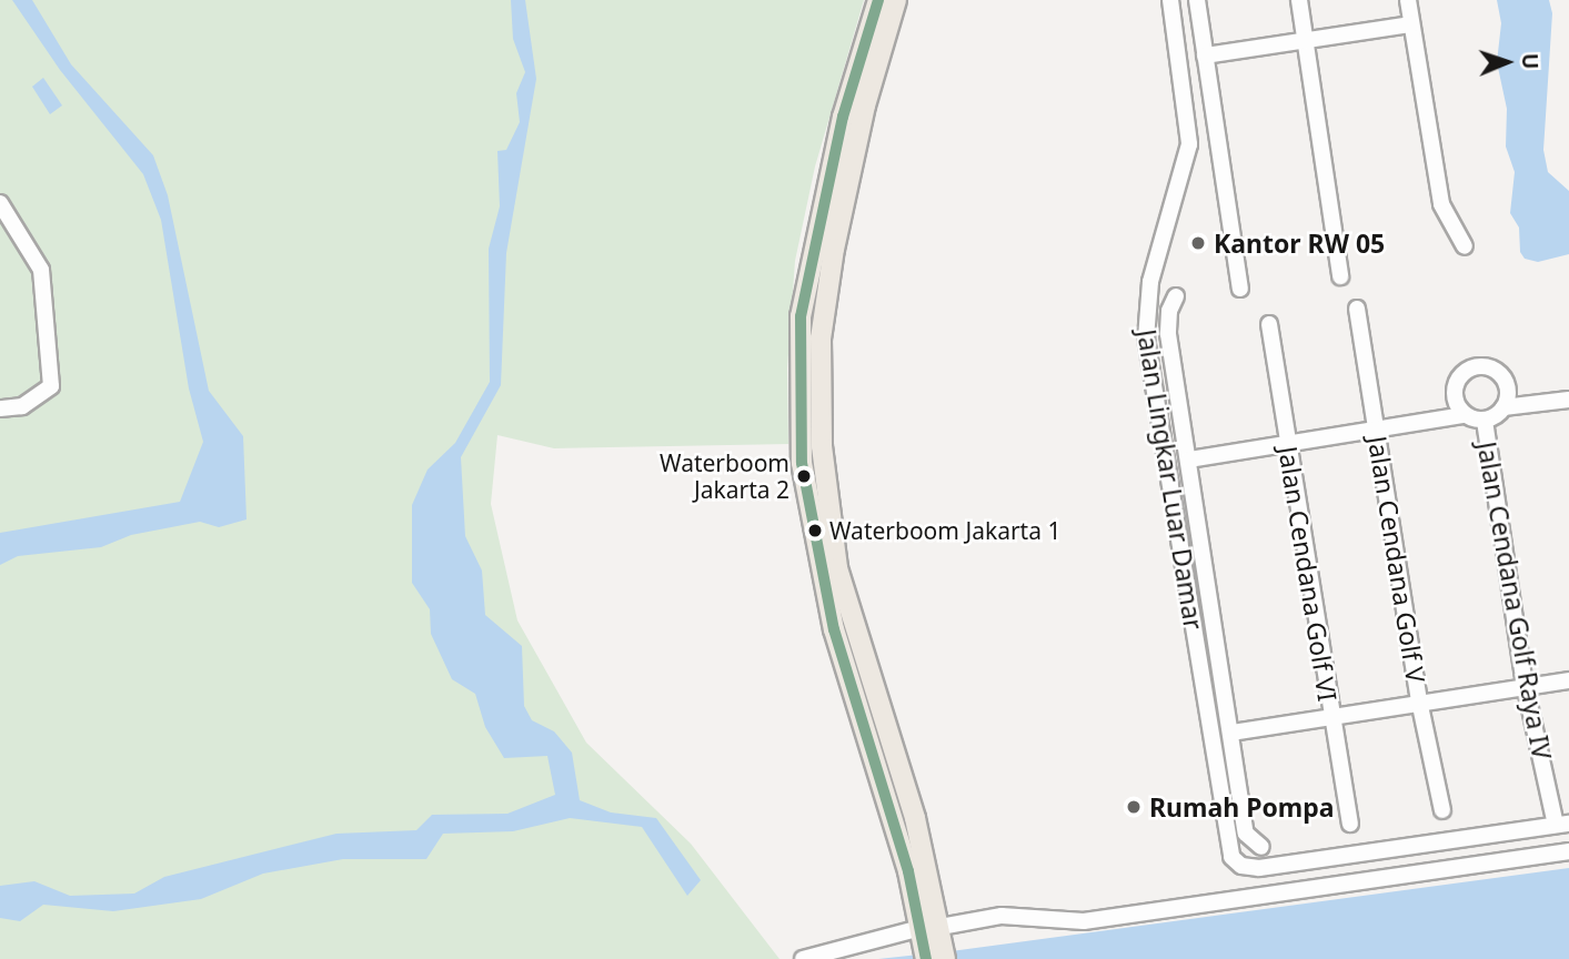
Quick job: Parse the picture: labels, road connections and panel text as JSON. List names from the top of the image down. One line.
{"streets":{"street":["Jalan Lingkar Luar Damar","Jalan Cendana Golf V","Jalan Cendana Golf VI","Jalan Cendana Golf Raya IV"]},"places":["Kantor RW 05","Waterboom Jakarta 2","Waterboom Jakarta 1","Rumah Pompa"],"north":"right"}
